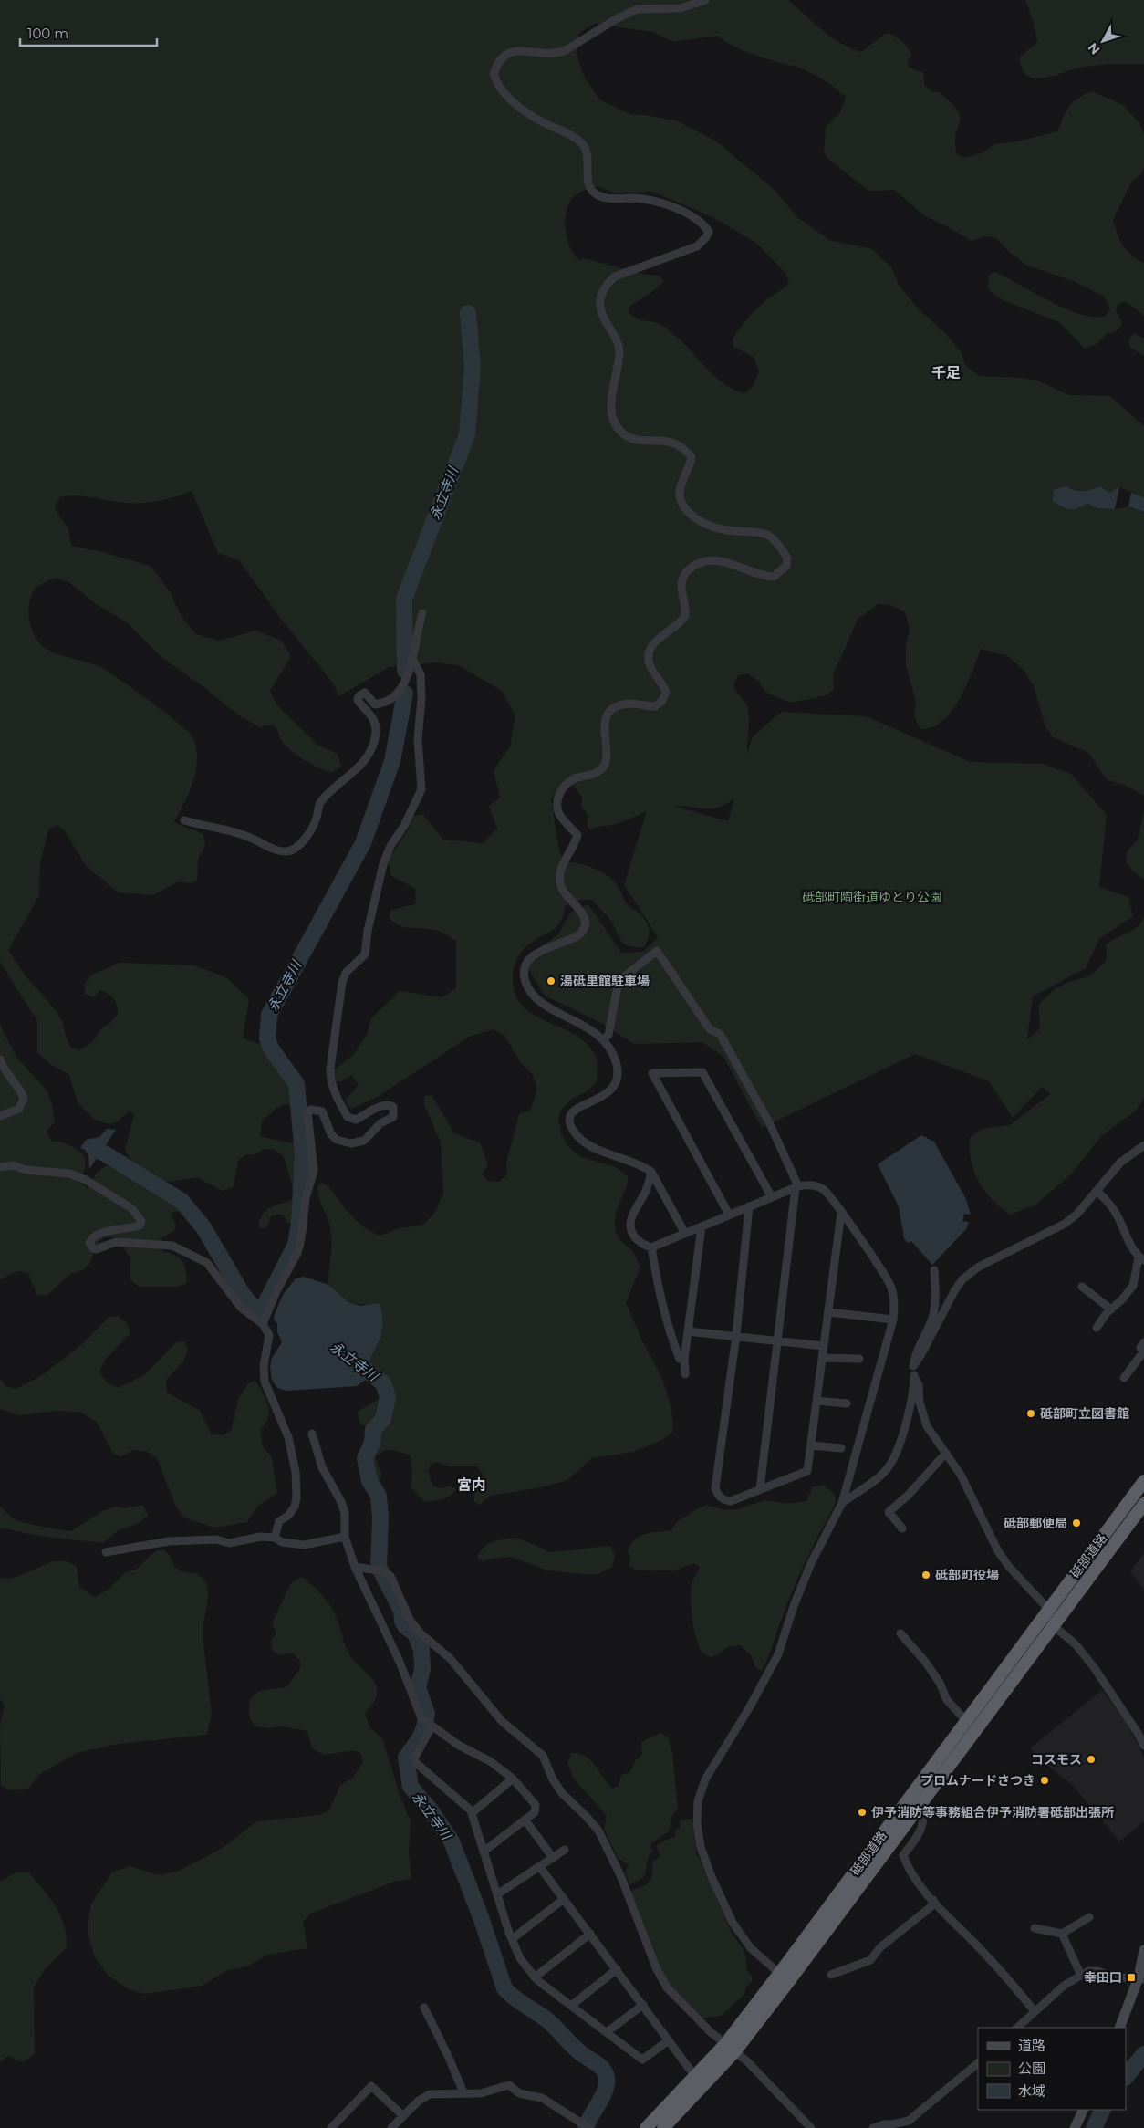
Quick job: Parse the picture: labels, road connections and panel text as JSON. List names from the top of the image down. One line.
{"streets":{"highway":["砥部道路"]},"districts":["千足","宮内"],"water":["永立寺川"],"parks":["砥部町陶街道ゆとり公園"],"places":{"other":["湯砥里館駐車場","砥部町立図書館","砥部郵便局","砥部町役場","コスモス","プロムナードさつき","伊予消防等事務組合伊予消防署砥部出張所"],"transit":["幸田口"]},"legend":["道路","公園","水域"],"scale_bar":"100 m","north":"bottom left"}
